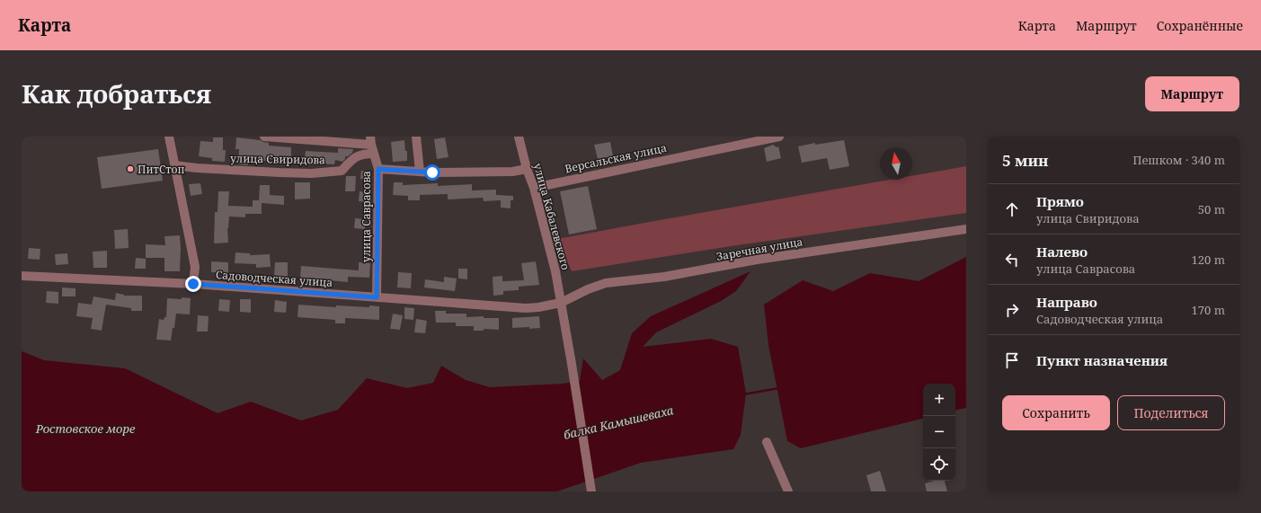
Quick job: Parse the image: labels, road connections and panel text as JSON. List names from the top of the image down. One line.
{"streets":{"street":["Версальская улица","улица Свиридова","улица Саврасова","улица Кабалевского","Заречная улица","Садоводческая улица"]},"crossings":[["Версальская улица","улица Кабалевского"],["улица Свиридова","улица Саврасова"],["улица Саврасова","Садоводческая улица"],["улица Кабалевского","Заречная улица"],["Заречная улица","Садоводческая улица"]],"water":["балка Камышеваха","Ростовское море"],"places":["ПитСтоп"],"north":"top","page":{"header":"Карта","nav":["Карта","Маршрут","Сохранённые"],"title":"Как добраться","buttons":["Маршрут",["Сохранить","Поделиться"]],"heading":["5 мин","Пешком · 340 m"],"list":[["Прямо","улица Свиридова","50 m"],["Налево","улица Саврасова","120 m"],["Направо","Садоводческая улица","170 m"],"Пункт назначения"],"map_buttons":["+","−"]}}
